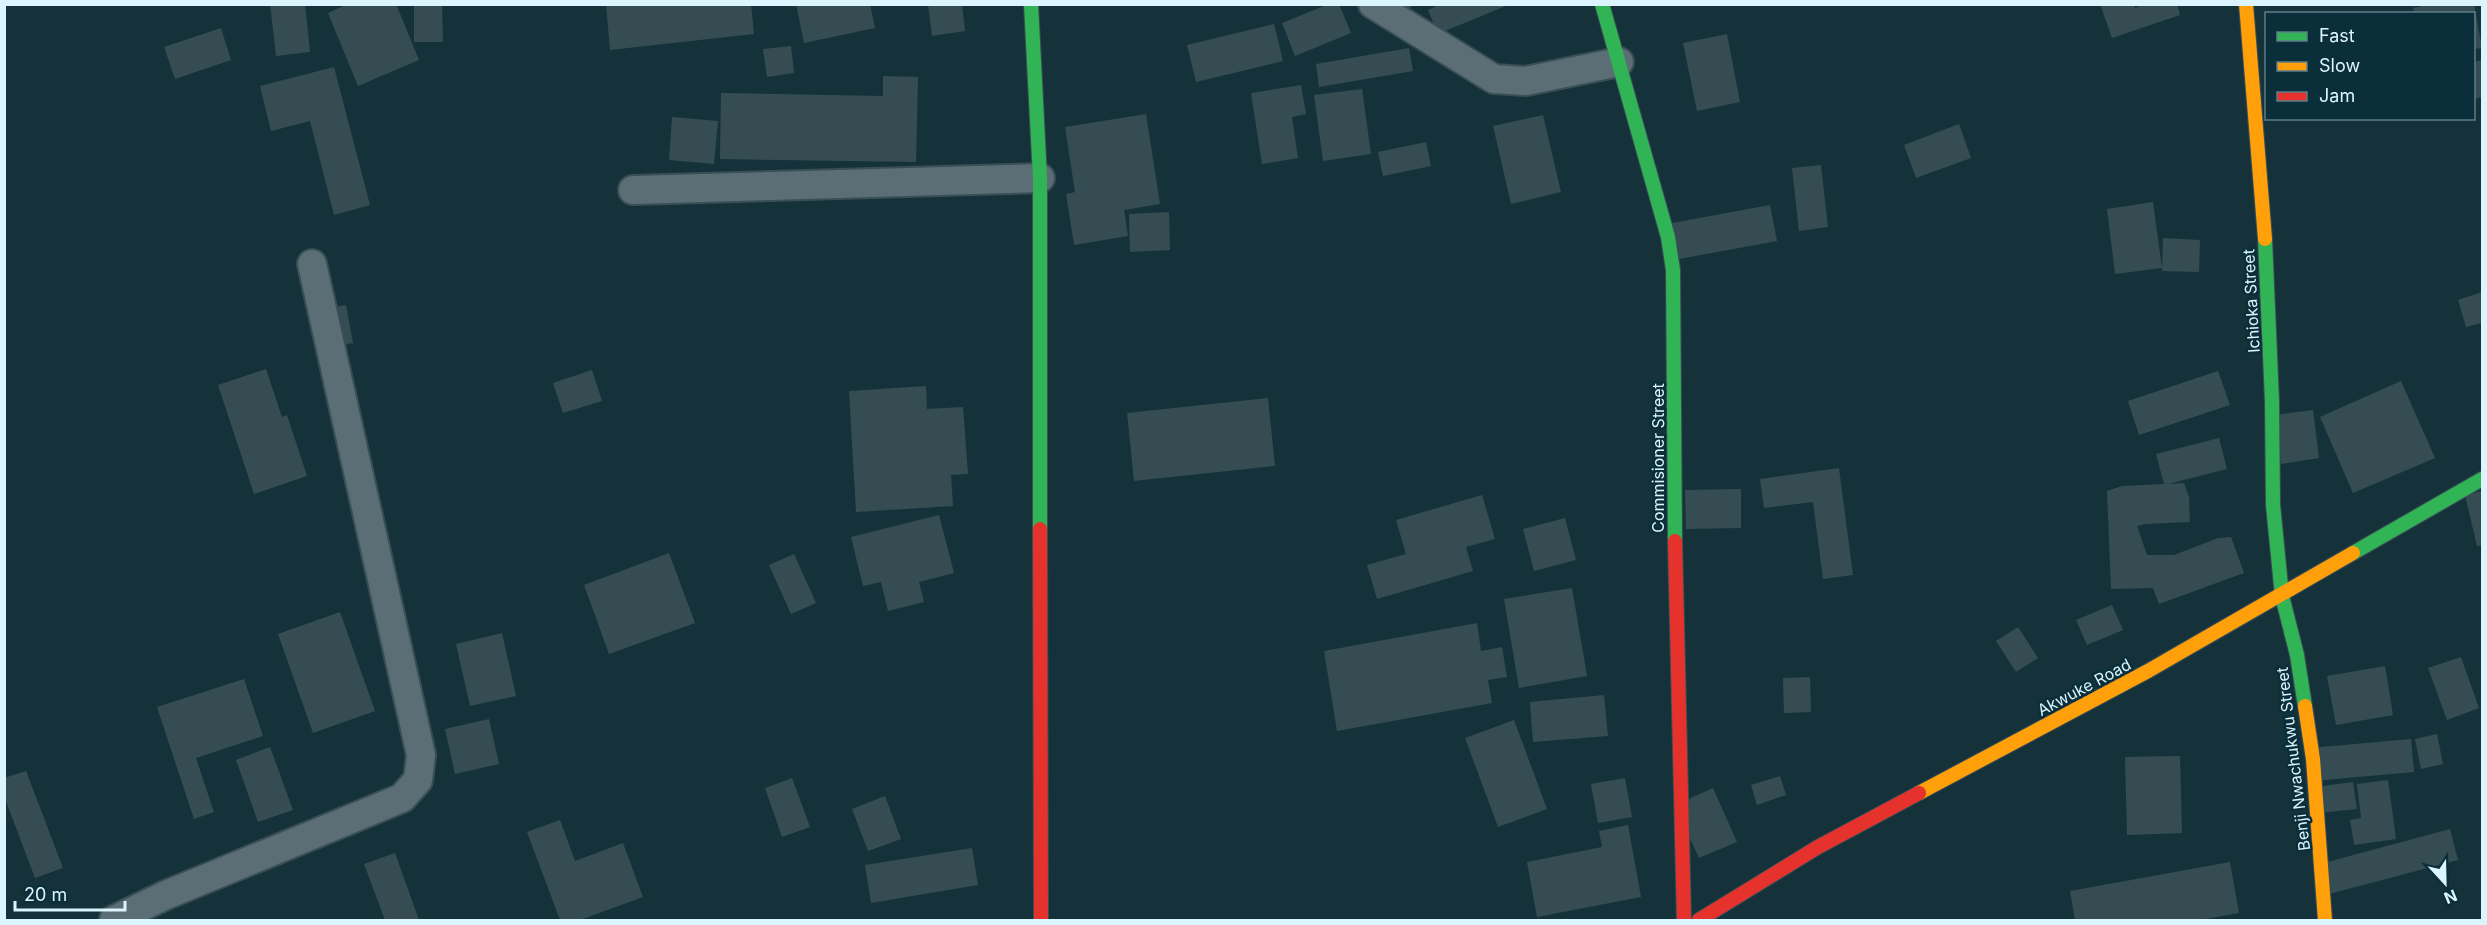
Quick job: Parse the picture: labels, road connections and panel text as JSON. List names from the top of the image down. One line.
{"streets":{"street":["Ichioka Street","Commisioner Street","Akwuke Road","Benji Nwachukwu Street"]},"crossings":[["Ichioka Street","Akwuke Road"],["Ichioka Street","Benji Nwachukwu Street"],["Akwuke Road","Benji Nwachukwu Street"]],"legend":["Fast","Slow","Jam"],"scale_bar":"20 m","north":"bottom"}
